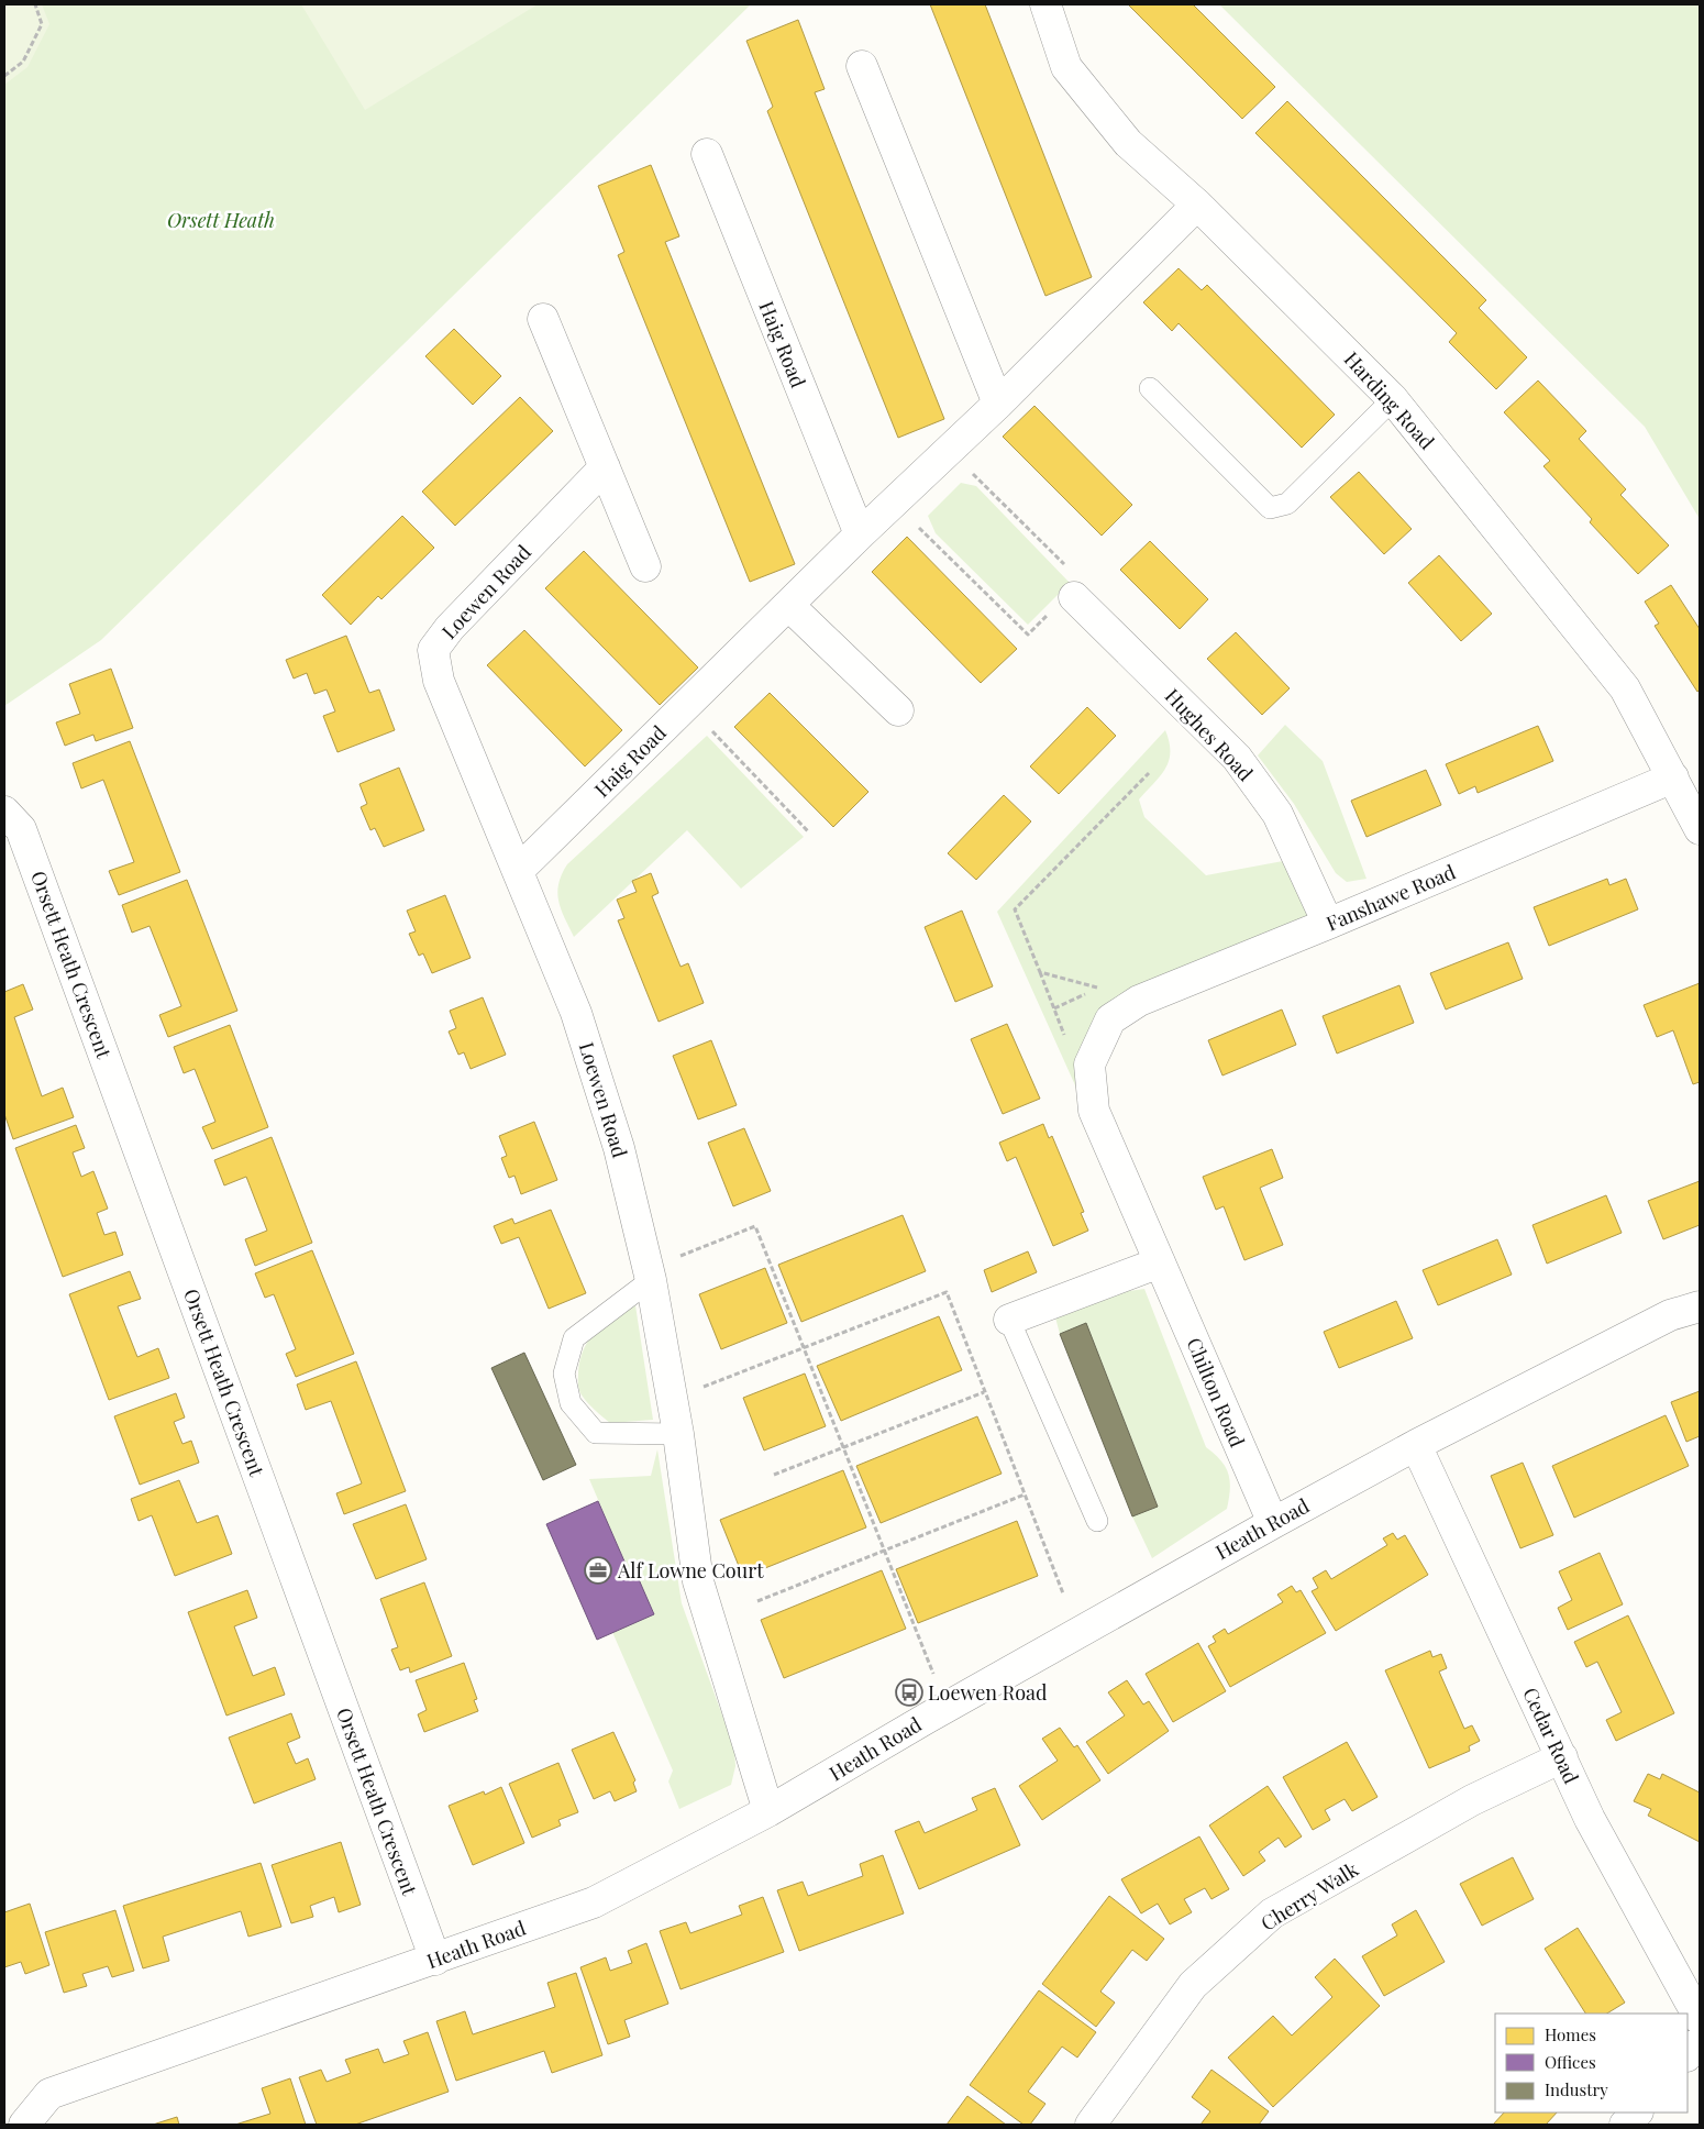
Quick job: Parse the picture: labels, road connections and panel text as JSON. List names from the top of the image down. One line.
{"streets":{"street":["Haig Road","Harding Road","Loewen Road","Hughes Road","Fanshawe Road","Orsett Heath Crescent","Chilton Road","Heath Road","Cedar Road","Cherry Walk"]},"crossings":[["Haig Road","Harding Road"],["Haig Road","Loewen Road"],["Harding Road","Fanshawe Road"],["Loewen Road","Heath Road"],["Hughes Road","Fanshawe Road"],["Fanshawe Road","Chilton Road"],["Orsett Heath Crescent","Heath Road"],["Chilton Road","Heath Road"],["Heath Road","Cedar Road"],["Cedar Road","Cherry Walk"]],"parks":["Orsett Heath"],"places":{"office":["Alf Lowne Court"],"bus stop":["Loewen Road"]},"legend":["Homes","Offices","Industry"]}
